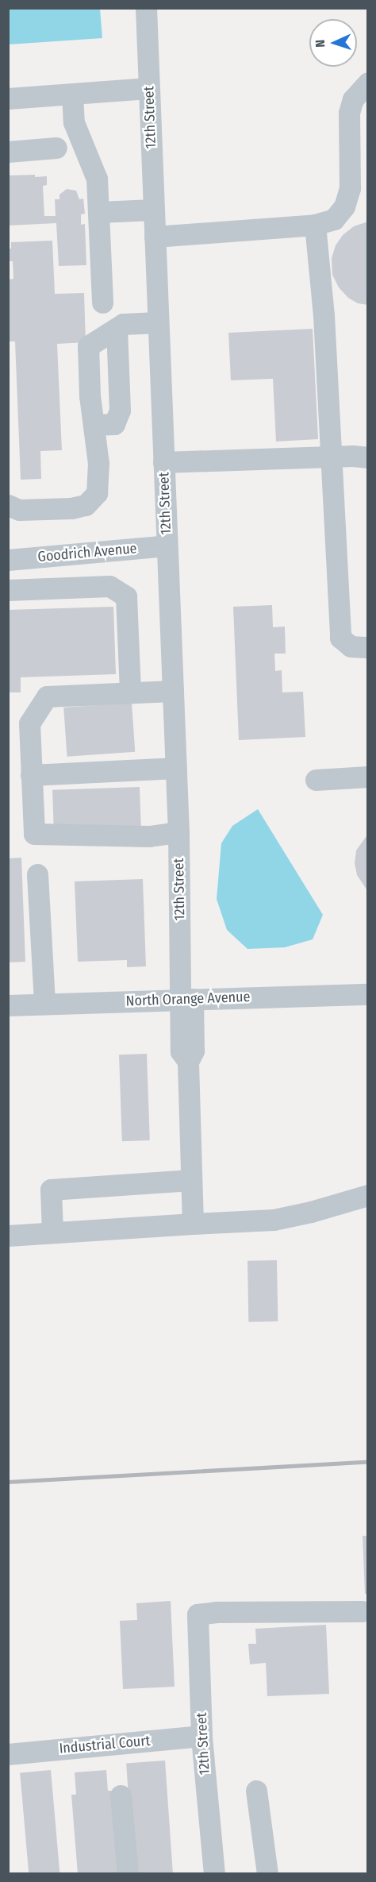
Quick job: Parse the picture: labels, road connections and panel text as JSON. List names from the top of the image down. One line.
{"streets":{"street":["12th Street","Goodrich Avenue","North Orange Avenue","Industrial Court"]},"crossings":[["12th Street","Goodrich Avenue"],["12th Street","North Orange Avenue"],["12th Street","Industrial Court"]],"north":"left"}
